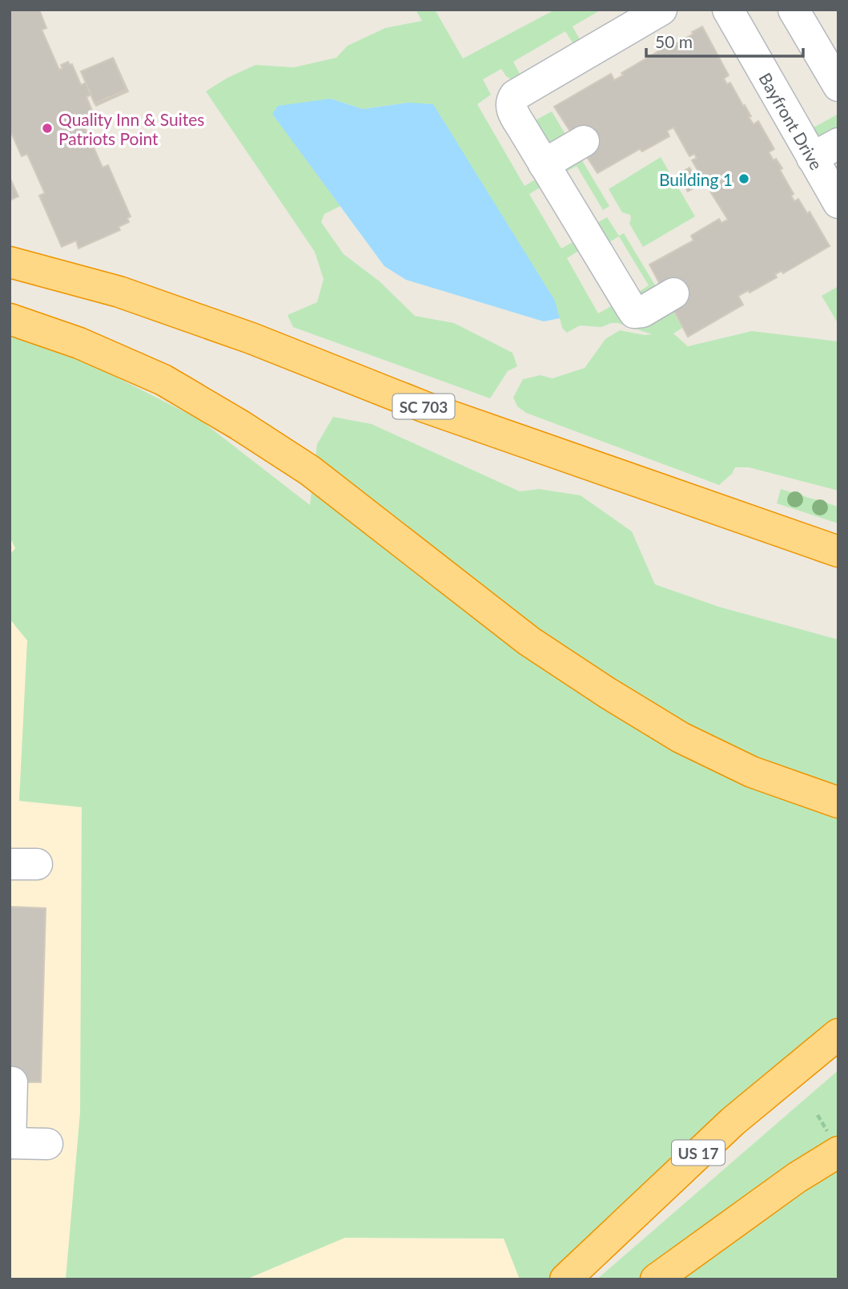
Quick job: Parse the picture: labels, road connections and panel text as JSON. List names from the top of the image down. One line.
{"streets":{"highway":["SC 703","US 17"],"street":["Bayfront Drive"]},"places":["Quality Inn & Suites Patriots Point","Building 1"],"scale_bar":"50 m"}
